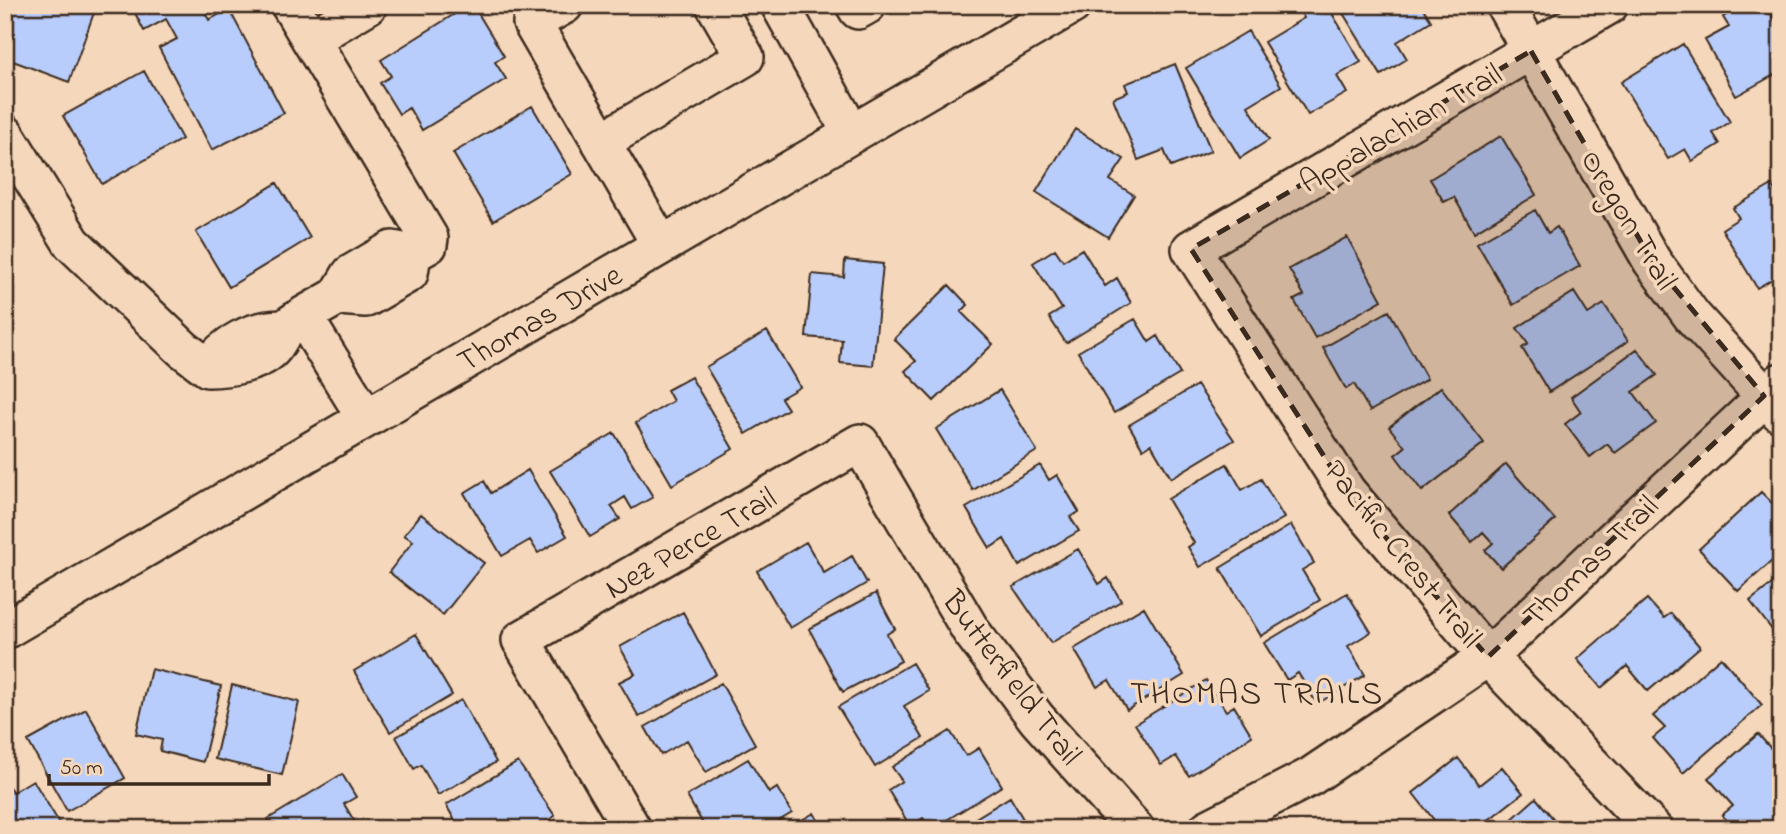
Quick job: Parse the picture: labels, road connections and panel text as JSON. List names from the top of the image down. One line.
{"streets":{"street":["Appalachian Trail","Oregon Trail","Thomas Drive","Nez Perce Trail","Pacific Crest Trail","Thomas Trail","Butterfield Trail"]},"crossings":[["Appalachian Trail","Oregon Trail"],["Appalachian Trail","Pacific Crest Trail"],["Oregon Trail","Thomas Trail"],["Nez Perce Trail","Butterfield Trail"],["Pacific Crest Trail","Thomas Trail"]],"districts":["THOMAS TRAILS"],"scale_bar":"50 m"}
